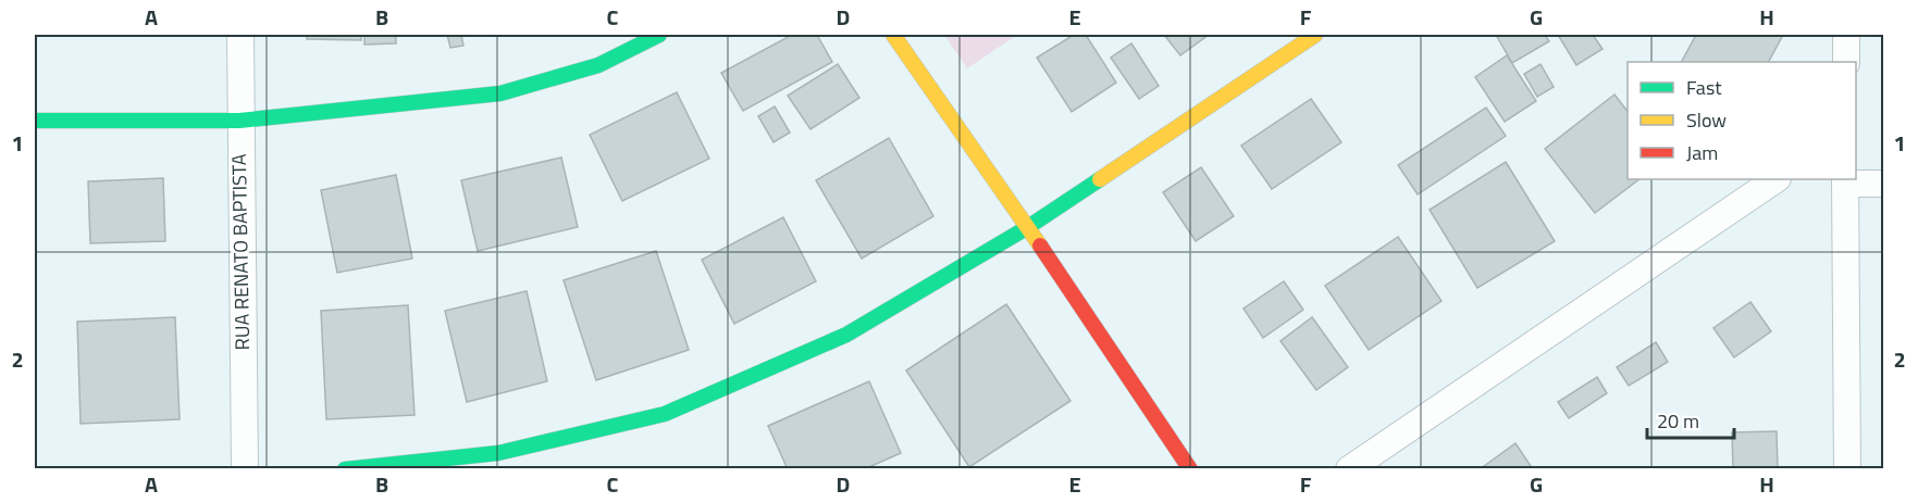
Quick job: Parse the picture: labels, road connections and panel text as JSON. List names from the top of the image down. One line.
{"streets":{"street":["RUA RENATO BAPTISTA"]},"legend":["Fast","Slow","Jam"],"scale_bar":"20 m","grid":{"columns":["A","B","C","D","E","F","G","H"],"rows":["1","2"]}}
